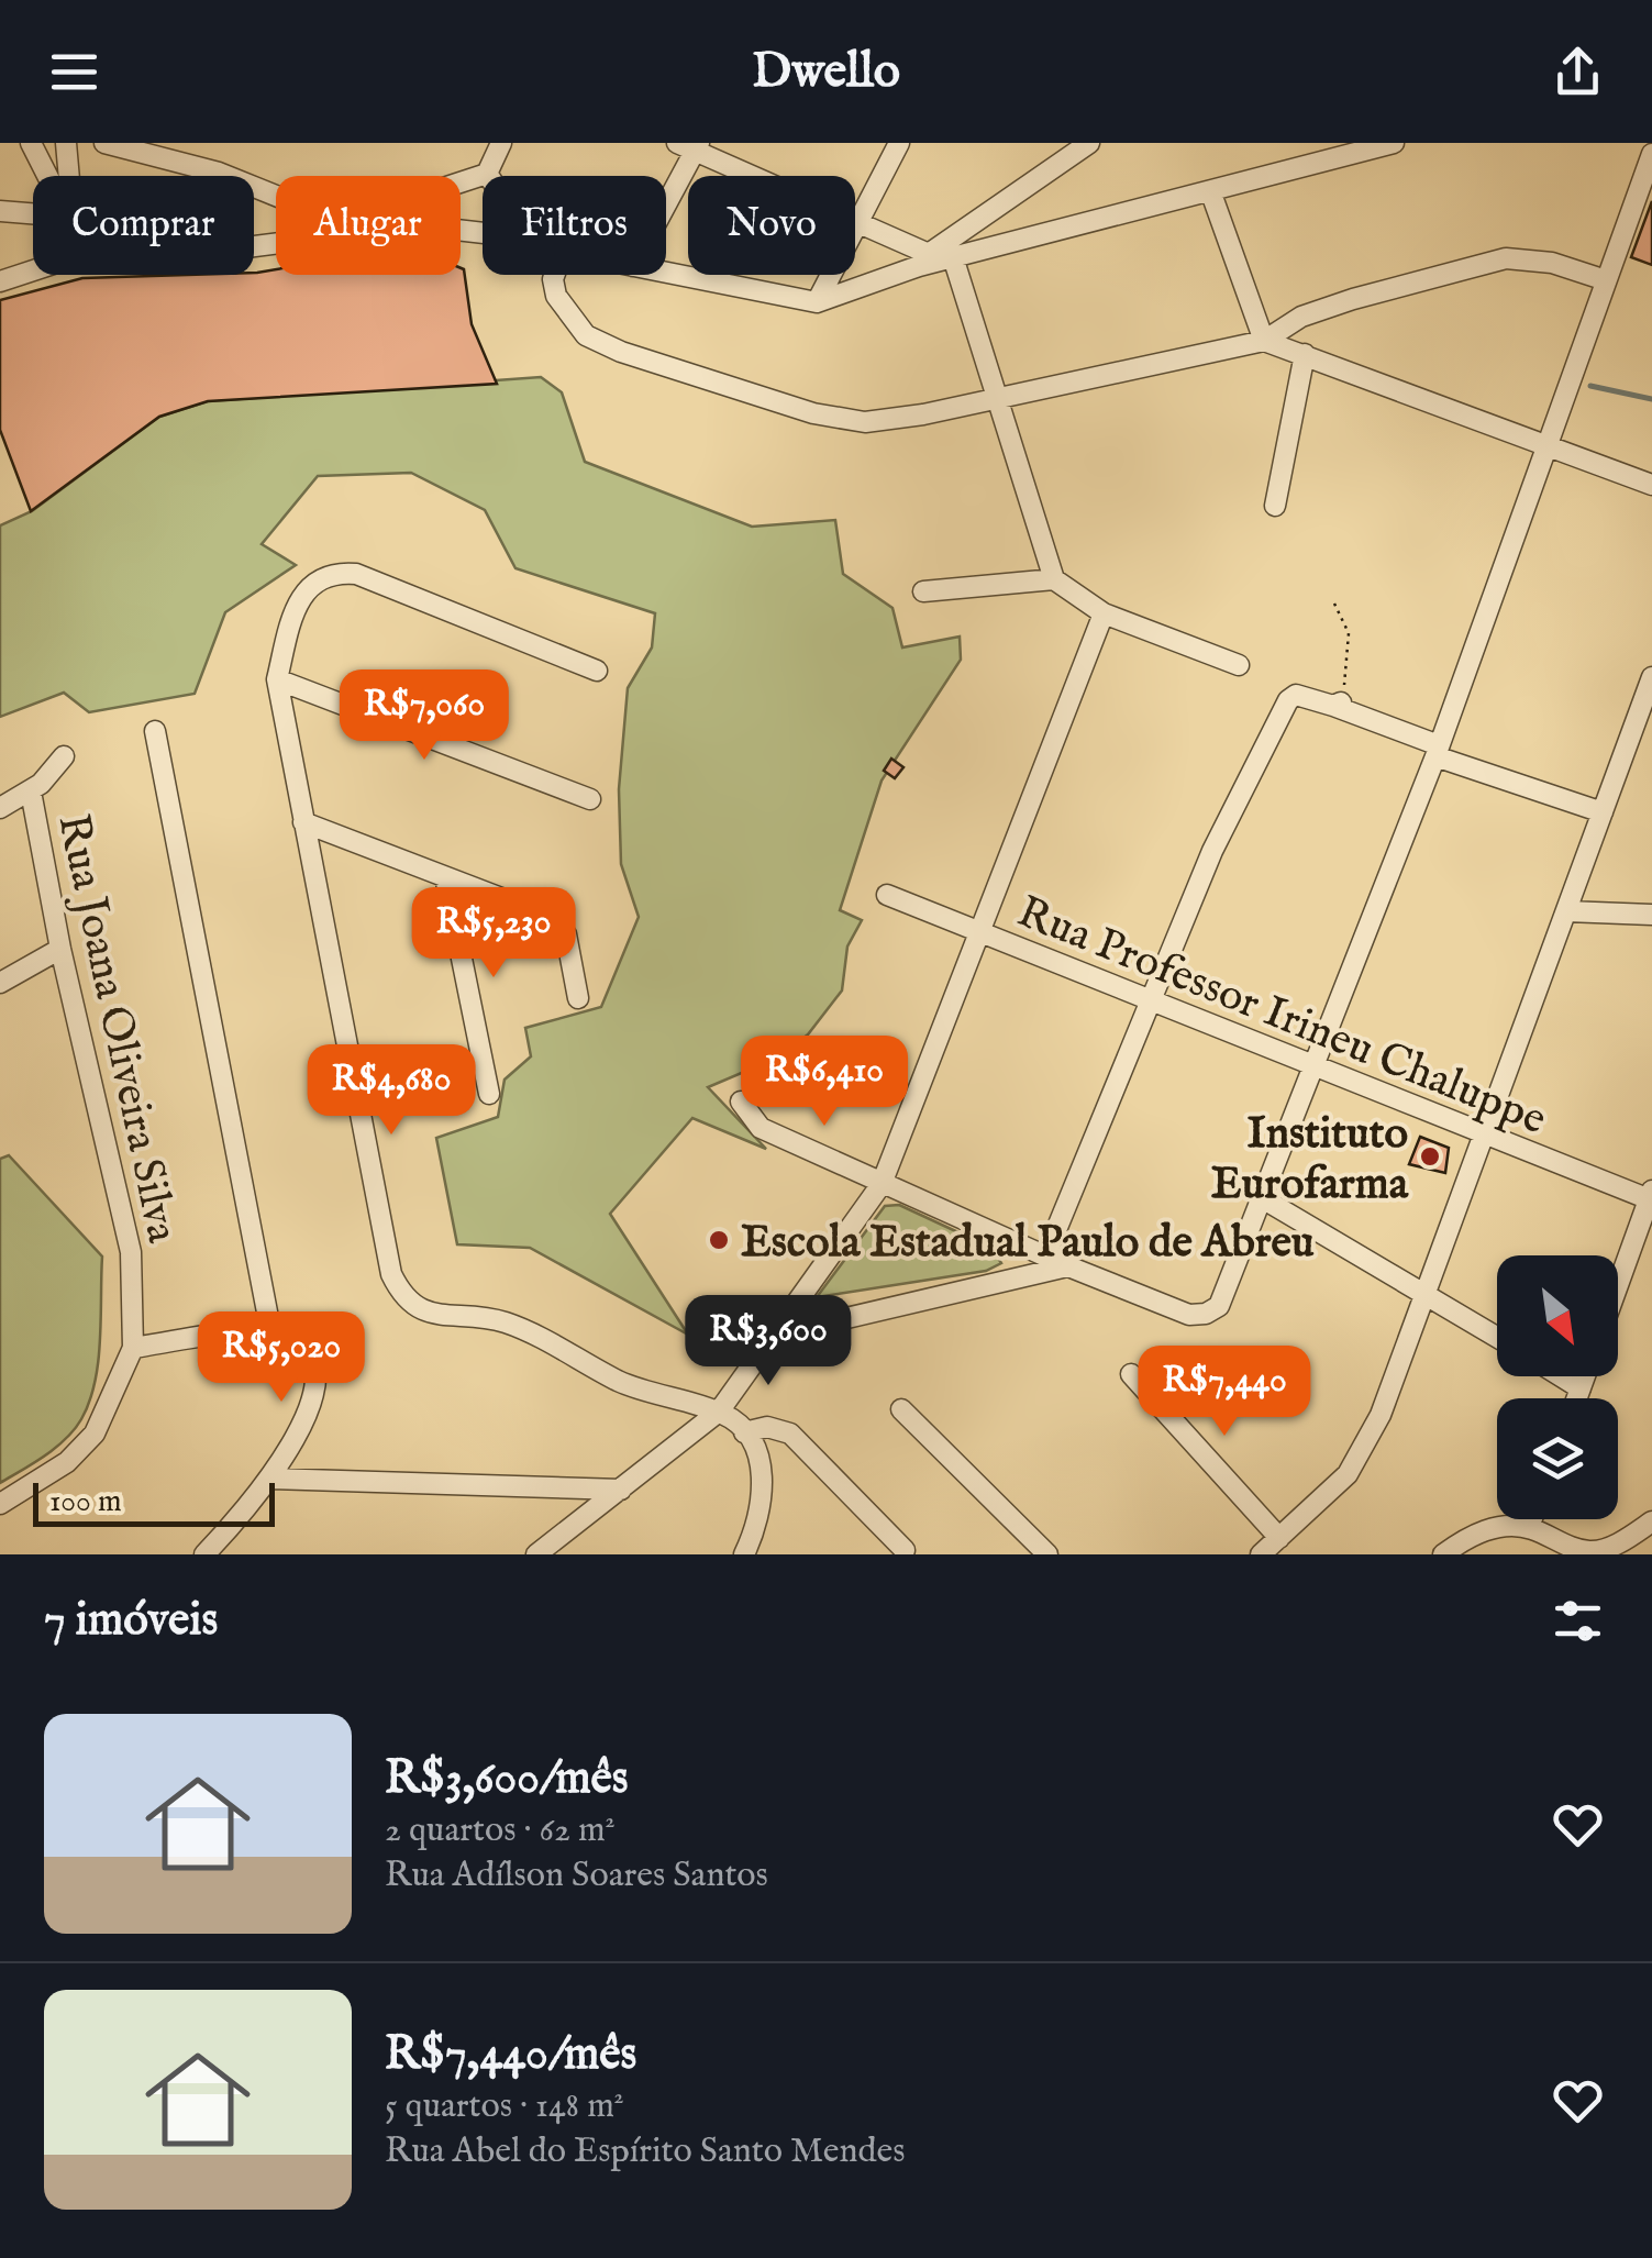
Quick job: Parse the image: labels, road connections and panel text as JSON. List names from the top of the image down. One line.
{"streets":{"street":["Rua Professor Irineu Chaluppe","Rua Joana Oliveira Silva"]},"places":["Instituto Eurofarma","Escola Estadual Paulo de Abreu"],"scale_bar":"100 m","north":"bottom right","page":{"header":"Dwello","chip":["Comprar","Alugar","Filtros","Novo"],"price":["R$7,060","R$5,230","R$6,410","R$4,680","R$3,600","R$5,020","R$7,440"],"scale":"100 m","heading":"7 imóveis","list":[{"name":"R$3,600/mês","note":"2 quartos · 62 m² · Rua Adílson Soares Santos"},{"name":"R$7,440/mês","note":"5 quartos · 148 m² · Rua Abel do Espírito Santo Mendes"}]}}
